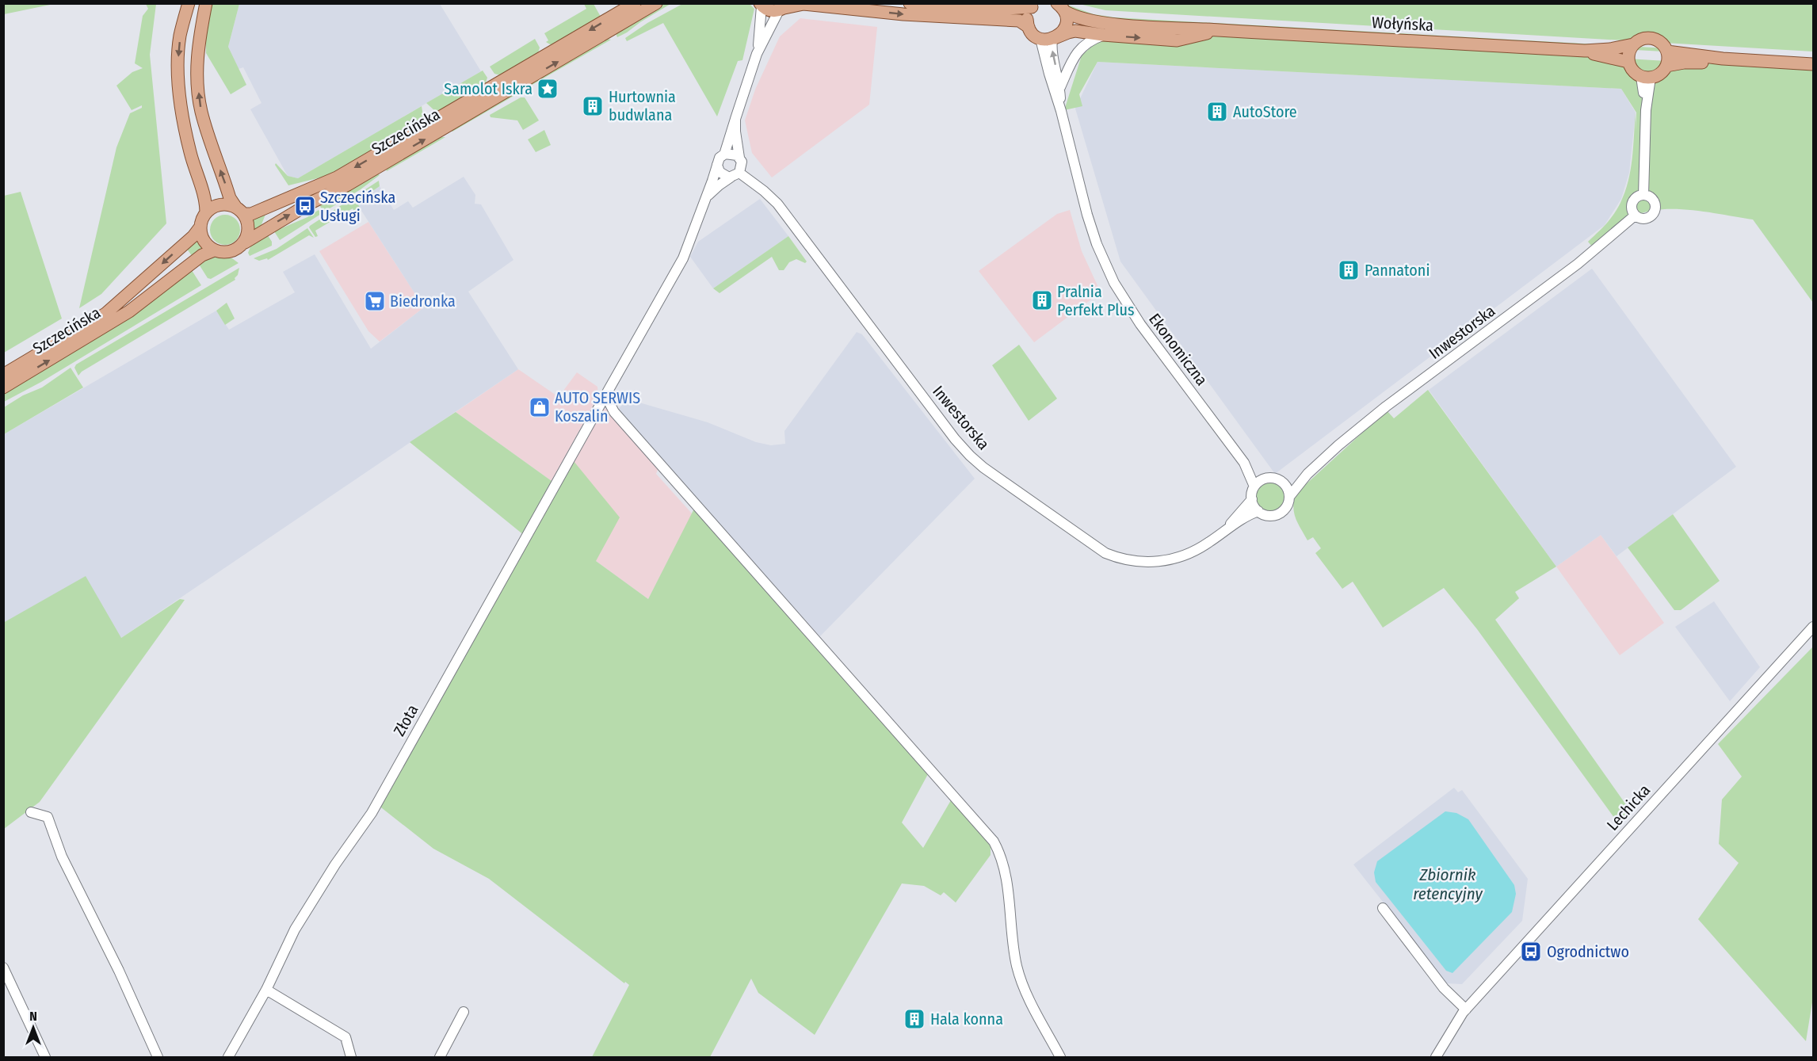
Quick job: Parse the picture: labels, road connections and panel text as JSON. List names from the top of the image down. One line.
{"streets":{"main road":["Wołyńska","Szczecińska"],"street":["Inwestorska","Ekonomiczna","Złota","Lechicka"]},"crossings":[["Wołyńska","Ekonomiczna"],["Inwestorska","Ekonomiczna"],["Inwestorska","Złota"]],"water":["Zbiornik retencyjny"],"places":{"place":["Samolot Iskra"],"building":["Hurtownia budwlana","AutoStore","Pannatoni","Pralnia Perfekt Plus","Hala konna"],"bus stop":["Szczecińska Usługi","Ogrodnictwo"],"supermarket":["Biedronka"],"shop":["AUTO SERWIS Koszalin"]},"north":"top"}
